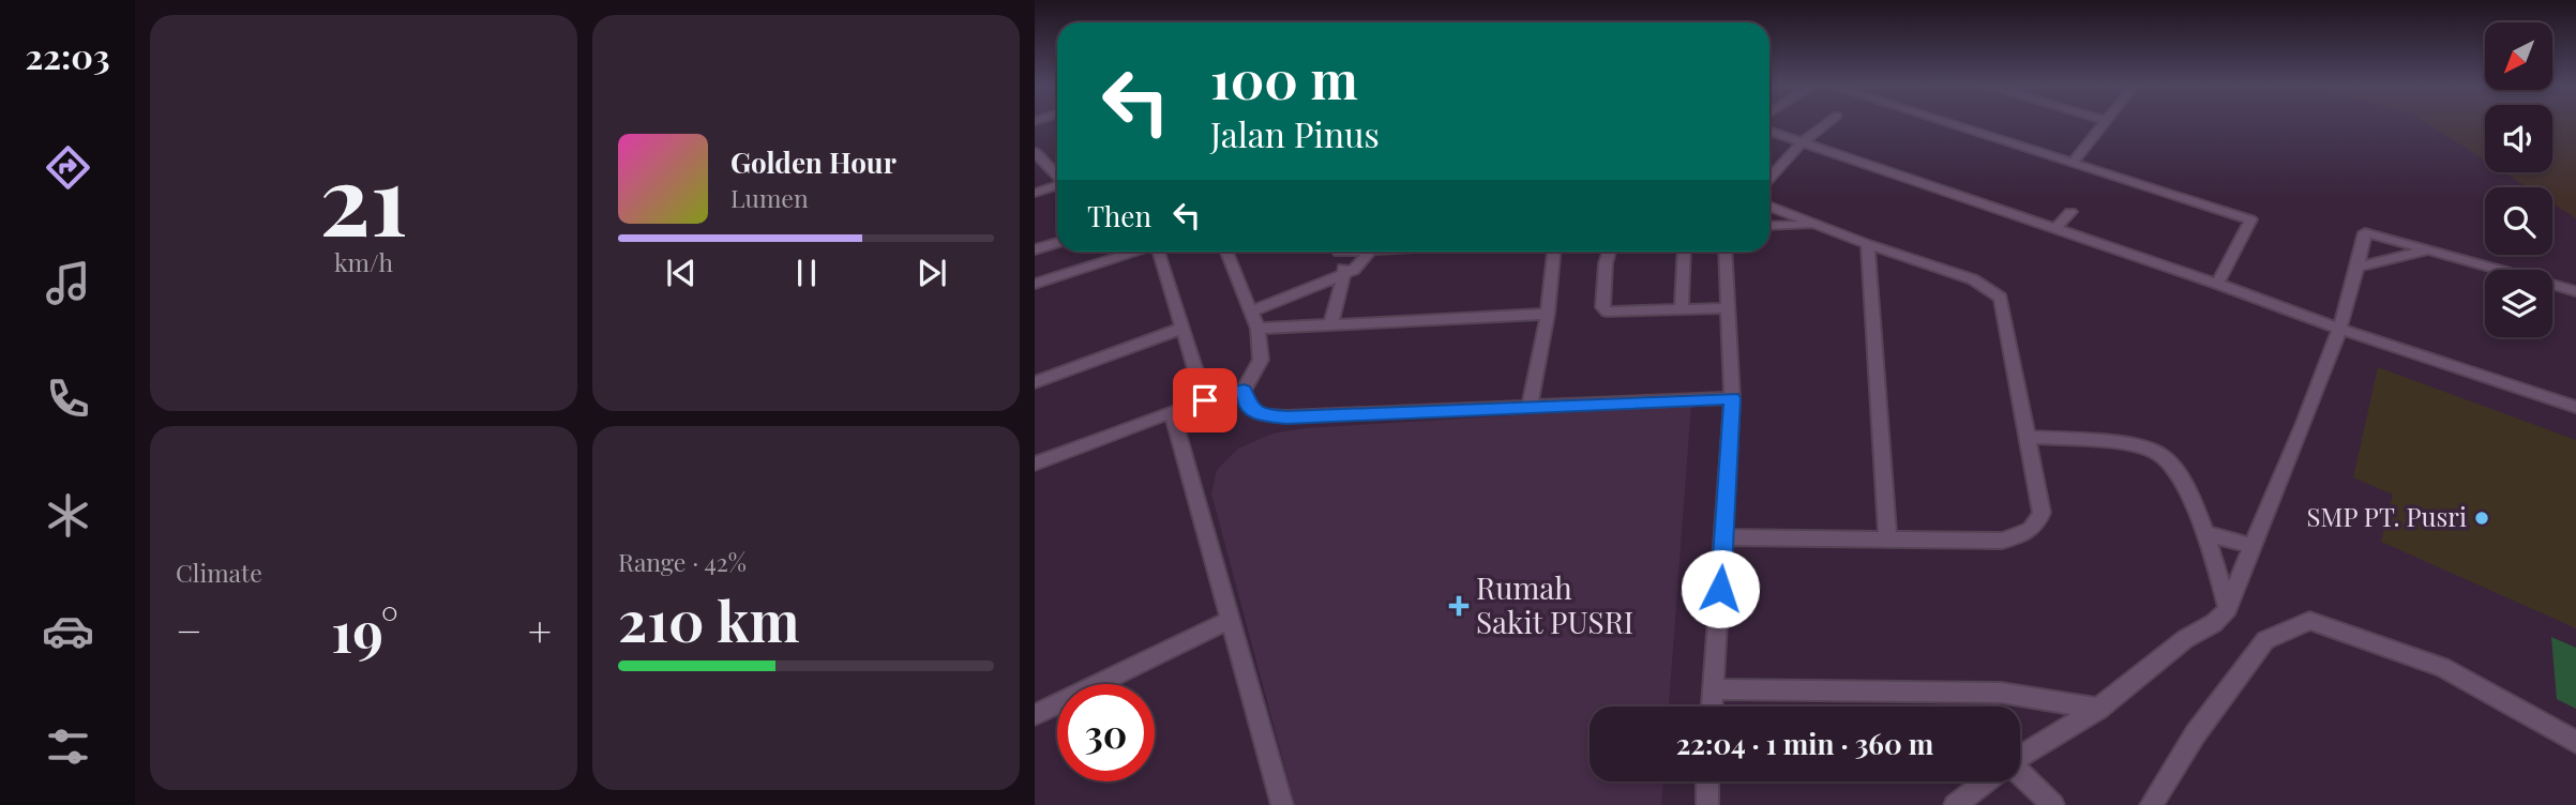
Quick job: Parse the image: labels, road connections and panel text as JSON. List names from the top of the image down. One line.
{"places":{"other":["SMP PT. Pusri"],"health":["Rumah Sakit PUSRI"]},"north":"bottom left","page":{"tabs":"22:03","tile":[["21","km/h"],"Climate",["Range · 42%","210 km"]],"turn":["100 m","Jalan Pinus"],"song":["Golden Hour","Lumen"],"then":"Then","heat":["−","19°","+"],"limit":"30","trip":"22:04 · 1 min · 360 m"}}
